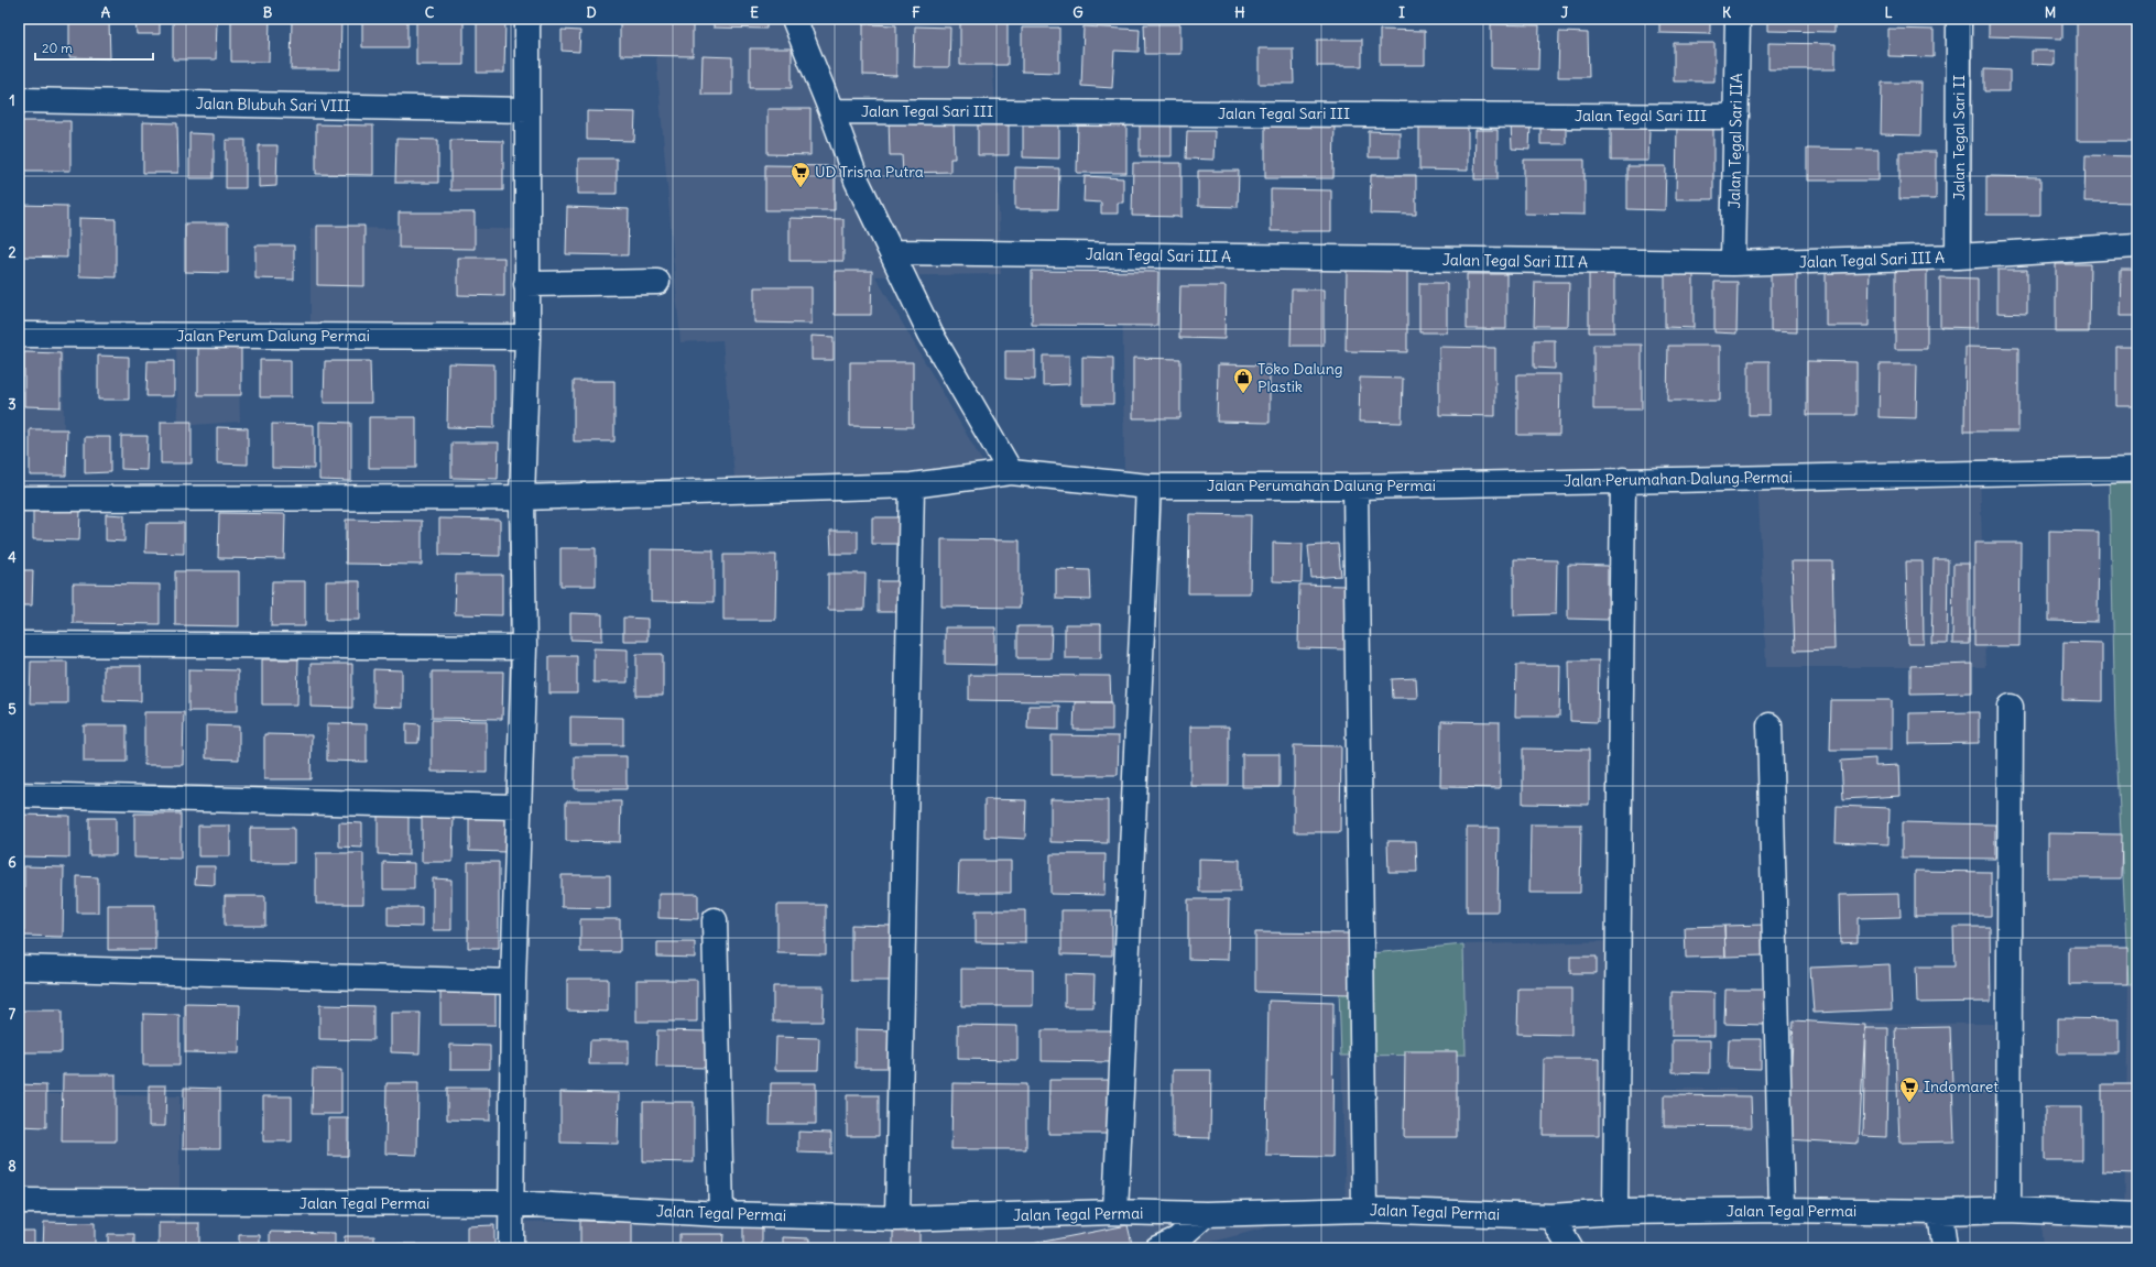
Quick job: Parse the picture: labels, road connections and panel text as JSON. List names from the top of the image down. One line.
{"streets":{"street":["Jalan Blubuh Sari VIII","Jalan Tegal Sari III","Jalan Tegal Sari II","Jalan Tegal Sari IIA","Jalan Tegal Sari III A","Jalan Perum Dalung Permai","Jalan Perumahan Dalung Permai","Jalan Tegal Permai"]},"crossings":[["Jalan Tegal Sari III","Jalan Tegal Sari IIA"],["Jalan Tegal Sari II","Jalan Tegal Sari III A"],["Jalan Tegal Sari IIA","Jalan Tegal Sari III A"]],"places":{"supermarket":["UD Trisna Putra","Indomaret"],"shop":["Toko Dalung Plastik"]},"scale_bar":"20 m","grid":{"columns":["A","B","C","D","E","F","G","H","I","J","K","L","M"],"rows":["1","2","3","4","5","6","7","8"]}}
